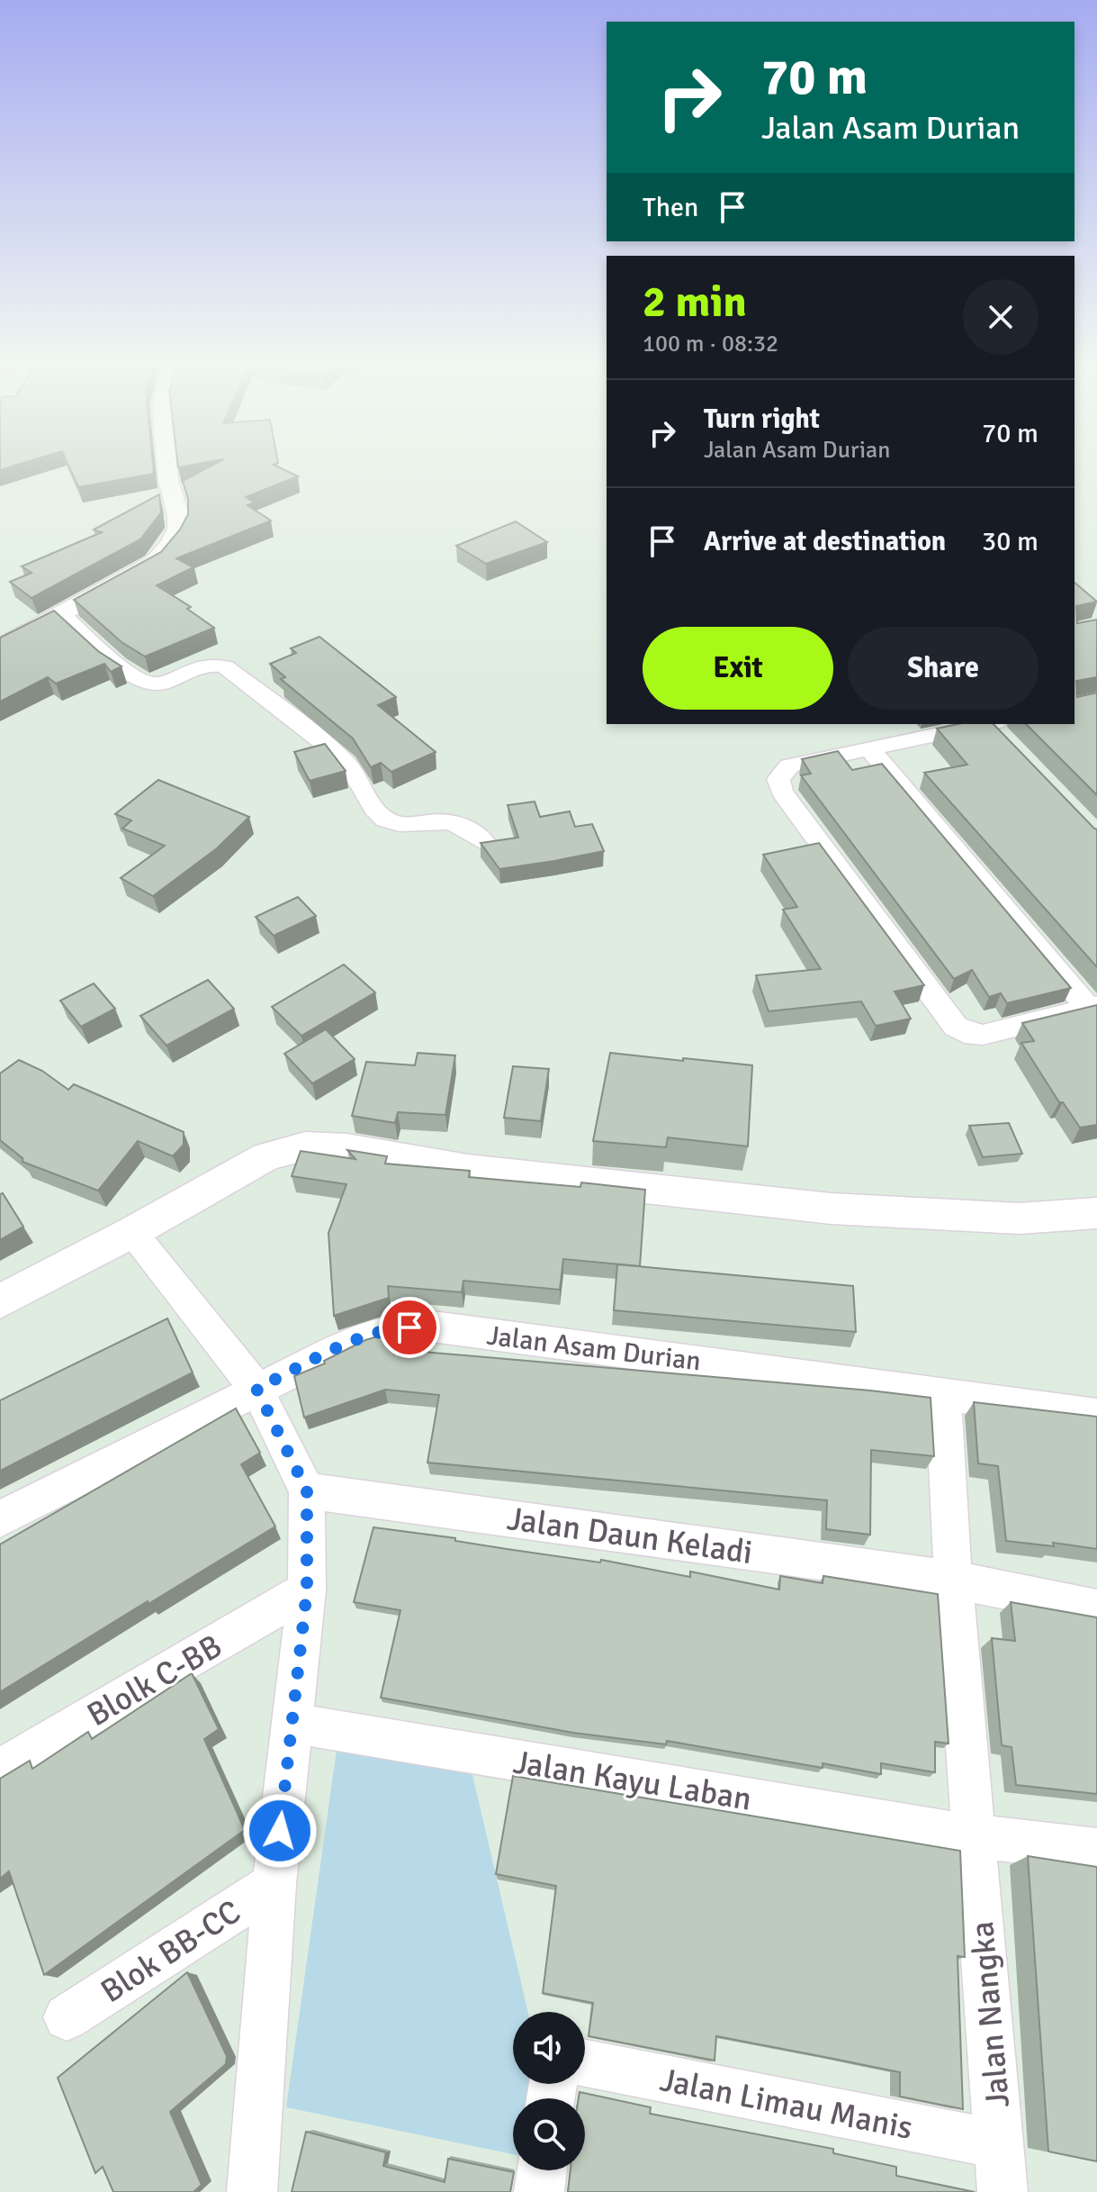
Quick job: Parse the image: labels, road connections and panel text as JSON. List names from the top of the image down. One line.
{"streets":{"street":["Jalan Asam Durian","Jalan Daun Keladi","Blolk C-BB","Jalan Kayu Laban","Blok BB-CC","Jalan Nangka","Jalan Limau Manis"]},"crossings":[["Jalan Asam Durian","Jalan Nangka"],["Jalan Daun Keladi","Jalan Nangka"],["Jalan Kayu Laban","Jalan Nangka"],["Jalan Nangka","Jalan Limau Manis"]],"page":{"turn":["70 m","Jalan Asam Durian"],"then":"Then","heading":["2 min","100 m · 08:32"],"list":[{"name":"Turn right","note":"Jalan Asam Durian","value":"70 m"},{"name":"Arrive at destination","value":"30 m"}],"buttons":["Exit","Share"]}}
